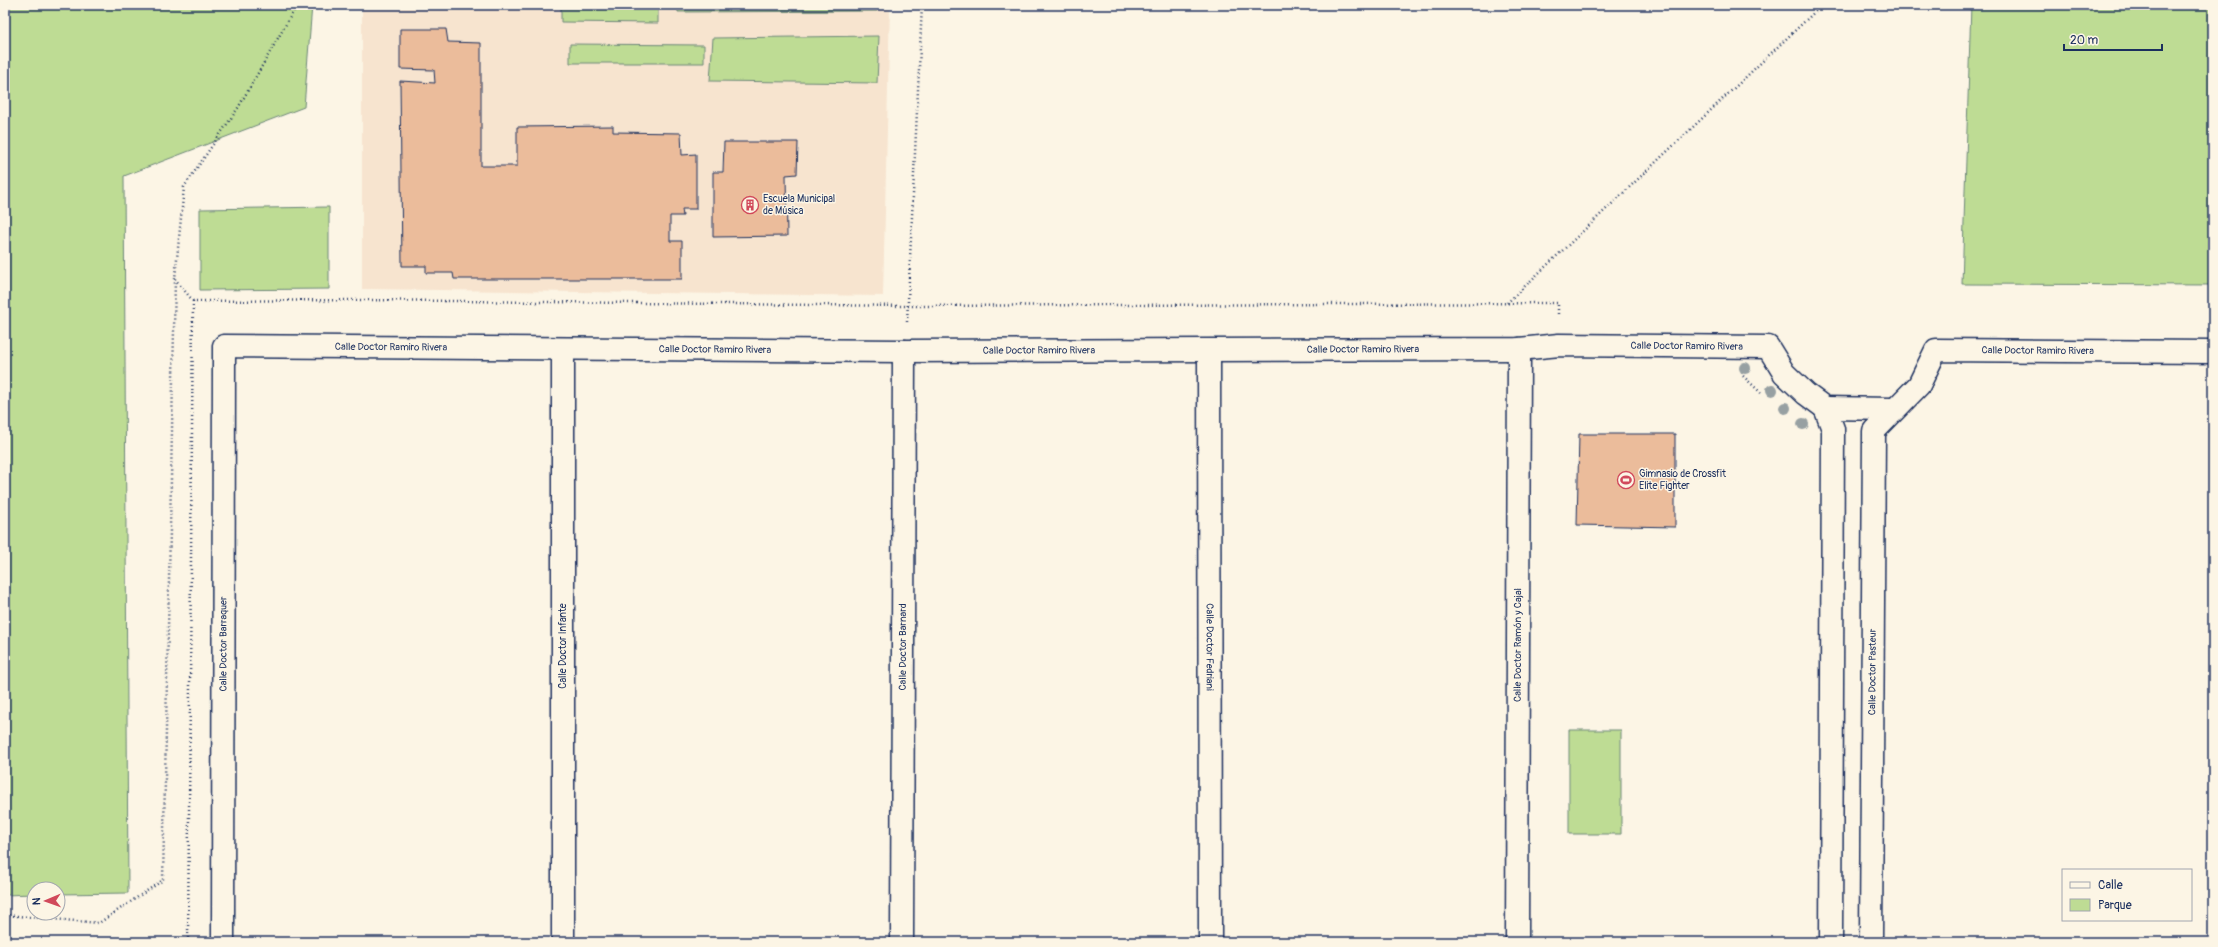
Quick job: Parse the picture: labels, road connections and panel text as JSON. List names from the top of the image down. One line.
{"streets":{"street":["Calle Doctor Ramiro Rivera","Calle Doctor Barraquer","Calle Doctor Ramón y Cajal","Calle Doctor Infante","Calle Doctor Barnard","Calle Doctor Fedriani","Calle Doctor Pasteur"]},"crossings":[["Calle Doctor Ramiro Rivera","Calle Doctor Barraquer"],["Calle Doctor Ramiro Rivera","Calle Doctor Ramón y Cajal"],["Calle Doctor Ramiro Rivera","Calle Doctor Infante"],["Calle Doctor Ramiro Rivera","Calle Doctor Barnard"],["Calle Doctor Ramiro Rivera","Calle Doctor Fedriani"],["Calle Doctor Ramiro Rivera","Calle Doctor Pasteur"]],"places":{"building":["Escuela Municipal de Música"],"sports":["Gimnasio de Crossfit Elite Fighter"]},"legend":["Calle","Parque"],"scale_bar":"20 m","north":"left"}
